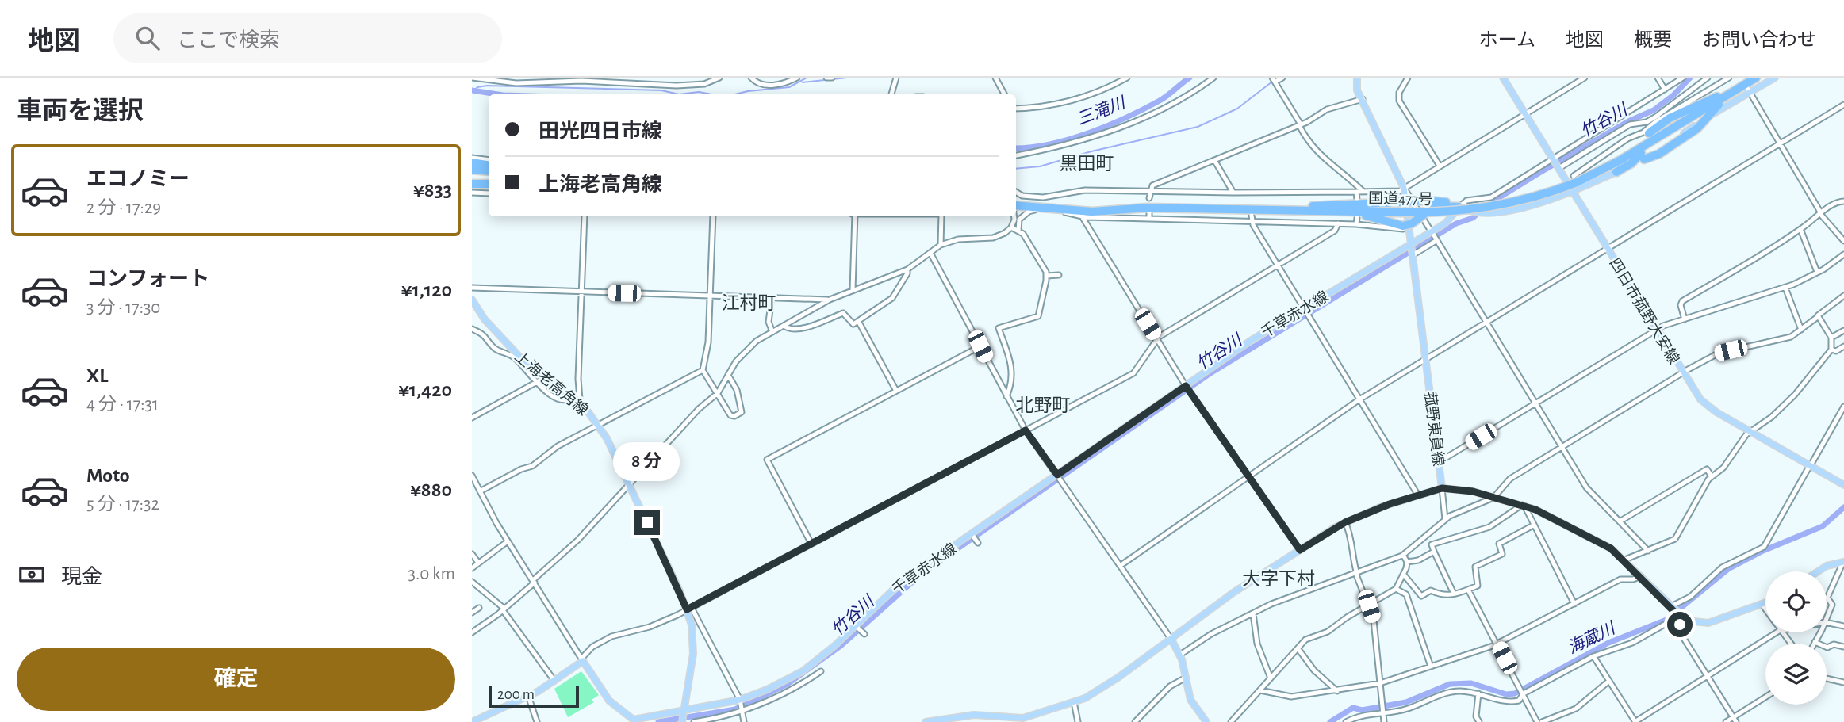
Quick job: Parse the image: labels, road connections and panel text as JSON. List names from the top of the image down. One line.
{"streets":{"highway":["国道477号"],"main road":["四日市菰野大安線","千草赤水線","上海老高角線","菰野東員線"]},"crossings":[["千草赤水線","上海老高角線"],["千草赤水線","菰野東員線"]],"districts":["黒田町","江村町","北野町","大字下村"],"water":["三滝川","竹谷川","海蔵川"],"scale_bar":"200 m","page":{"header":"地図","search":"ここで検索","nav":["ホーム","地図","概要","お問い合わせ"],"heading":"車両を選択","banner":["田光四日市線","上海老高角線"],"list":[{"name":"エコノミー","note":"2 分 · 17:29","value":"¥833"},{"name":"コンフォート","note":"3 分 · 17:30","value":"¥1,120"},{"name":"XL","note":"4 分 · 17:31","value":"¥1,420"},{"name":"Moto","note":"5 分 · 17:32","value":"¥880"}],"bubble":"8 分","pay":["現金","3.0 km"],"buttons":"確定","scale":"200 m"}}
